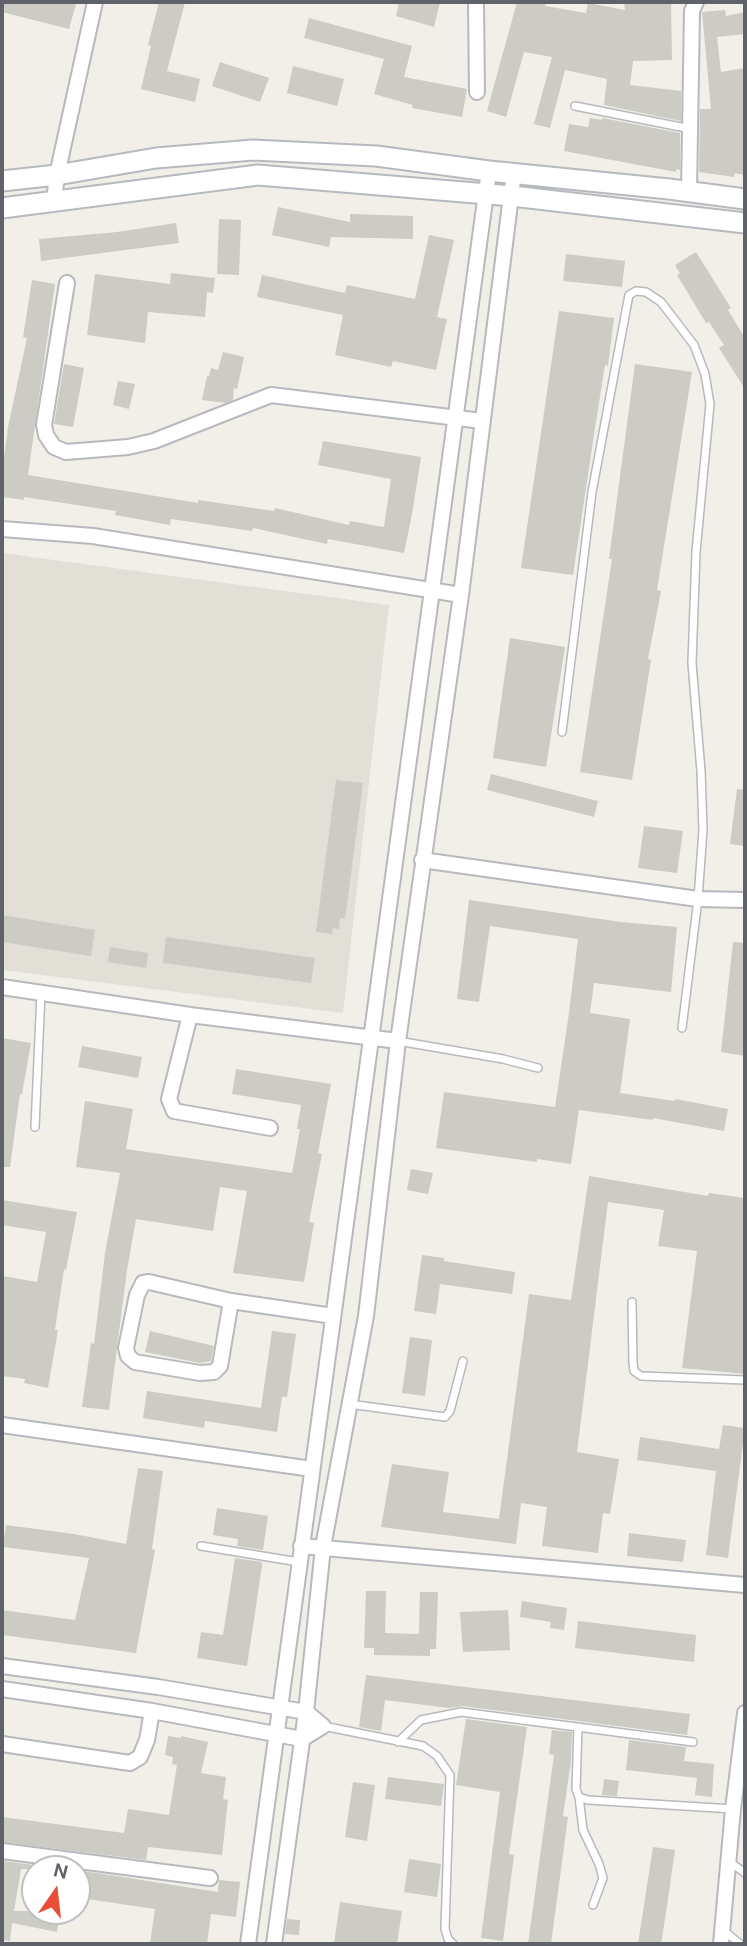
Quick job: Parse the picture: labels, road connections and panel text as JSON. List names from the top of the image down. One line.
{"north":"top"}
